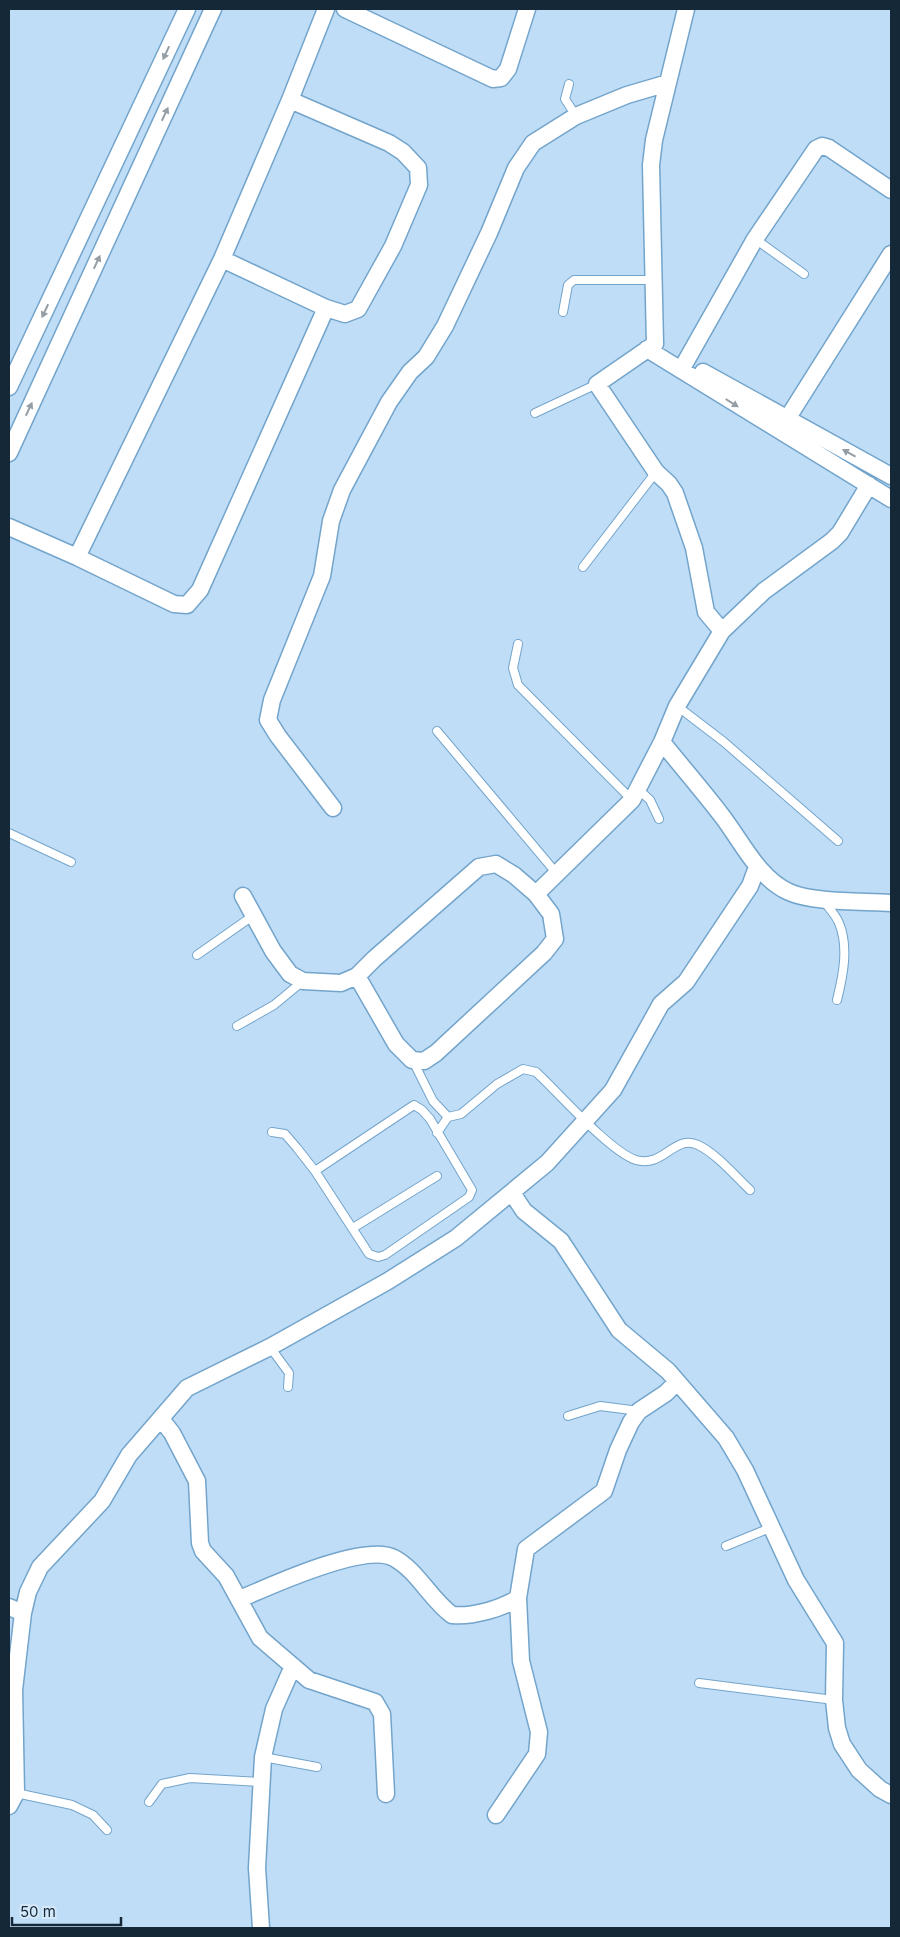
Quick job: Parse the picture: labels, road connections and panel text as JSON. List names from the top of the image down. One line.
{"scale_bar":"50 m"}
